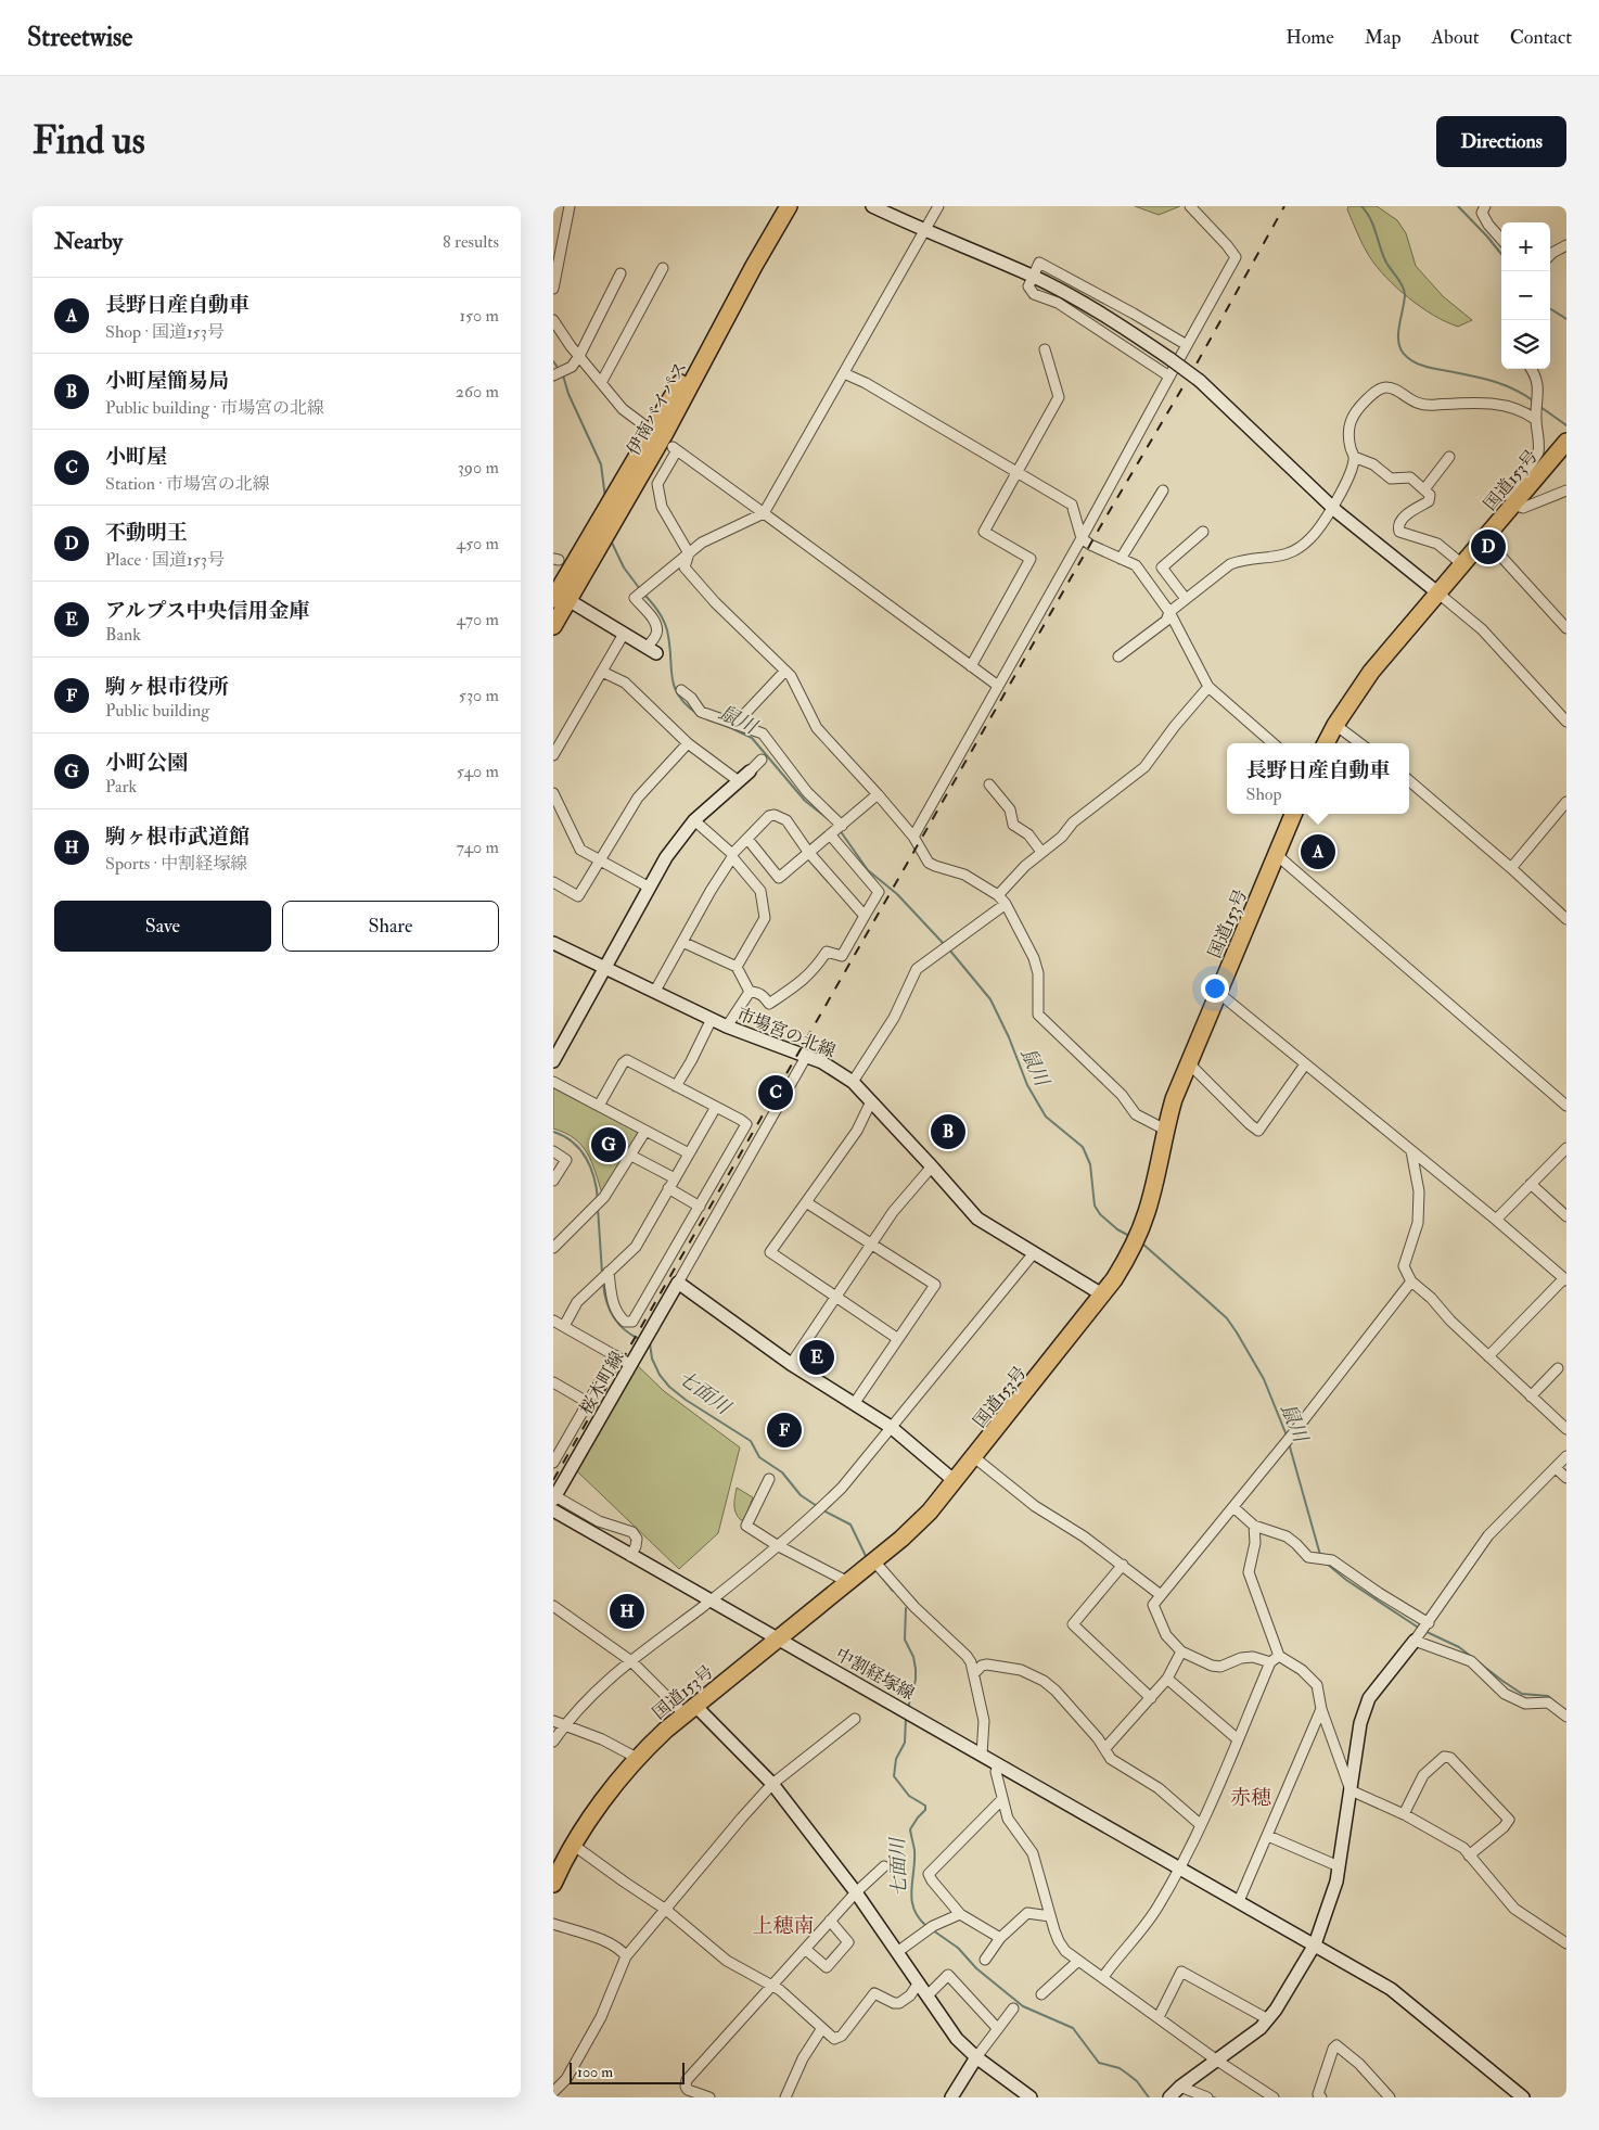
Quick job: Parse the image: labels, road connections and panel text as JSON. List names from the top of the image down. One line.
{"streets":{"highway":["伊南バイパス","国道153号"],"street":["市場宮の北線","桜木町線","中割経塚線"]},"crossings":[["国道153号","市場宮の北線"],["国道153号","中割経塚線"]],"districts":["赤穂","上穂南"],"water":["鼠川","七面川"],"scale_bar":"100 m","page":{"header":"Streetwise","nav":["Home","Map","About","Contact"],"buttons":["Directions",["Save","Share"]],"title":"Find us","heading":["Nearby","8 results"],"map_buttons":["+","−"],"list":[{"mark":"A","name":"長野日産自動車","note":"Shop · 国道153号","value":"150 m"},{"mark":"B","name":"小町屋簡易局","note":"Public building · 市場宮の北線","value":"260 m"},{"mark":"C","name":"小町屋","note":"Station · 市場宮の北線","value":"390 m"},{"mark":"D","name":"不動明王","note":"Place · 国道153号","value":"450 m"},{"mark":"E","name":"アルプス中央信用金庫","note":"Bank","value":"470 m"},{"mark":"F","name":"駒ヶ根市役所","note":"Public building","value":"530 m"},{"mark":"G","name":"小町公園","note":"Park","value":"540 m"},{"mark":"H","name":"駒ヶ根市武道館","note":"Sports · 中割経塚線","value":"740 m"}],"pins":["D","A","C","B","G","E","F","H"],"popup":["長野日産自動車","Shop"],"scale":"100 m"}}
